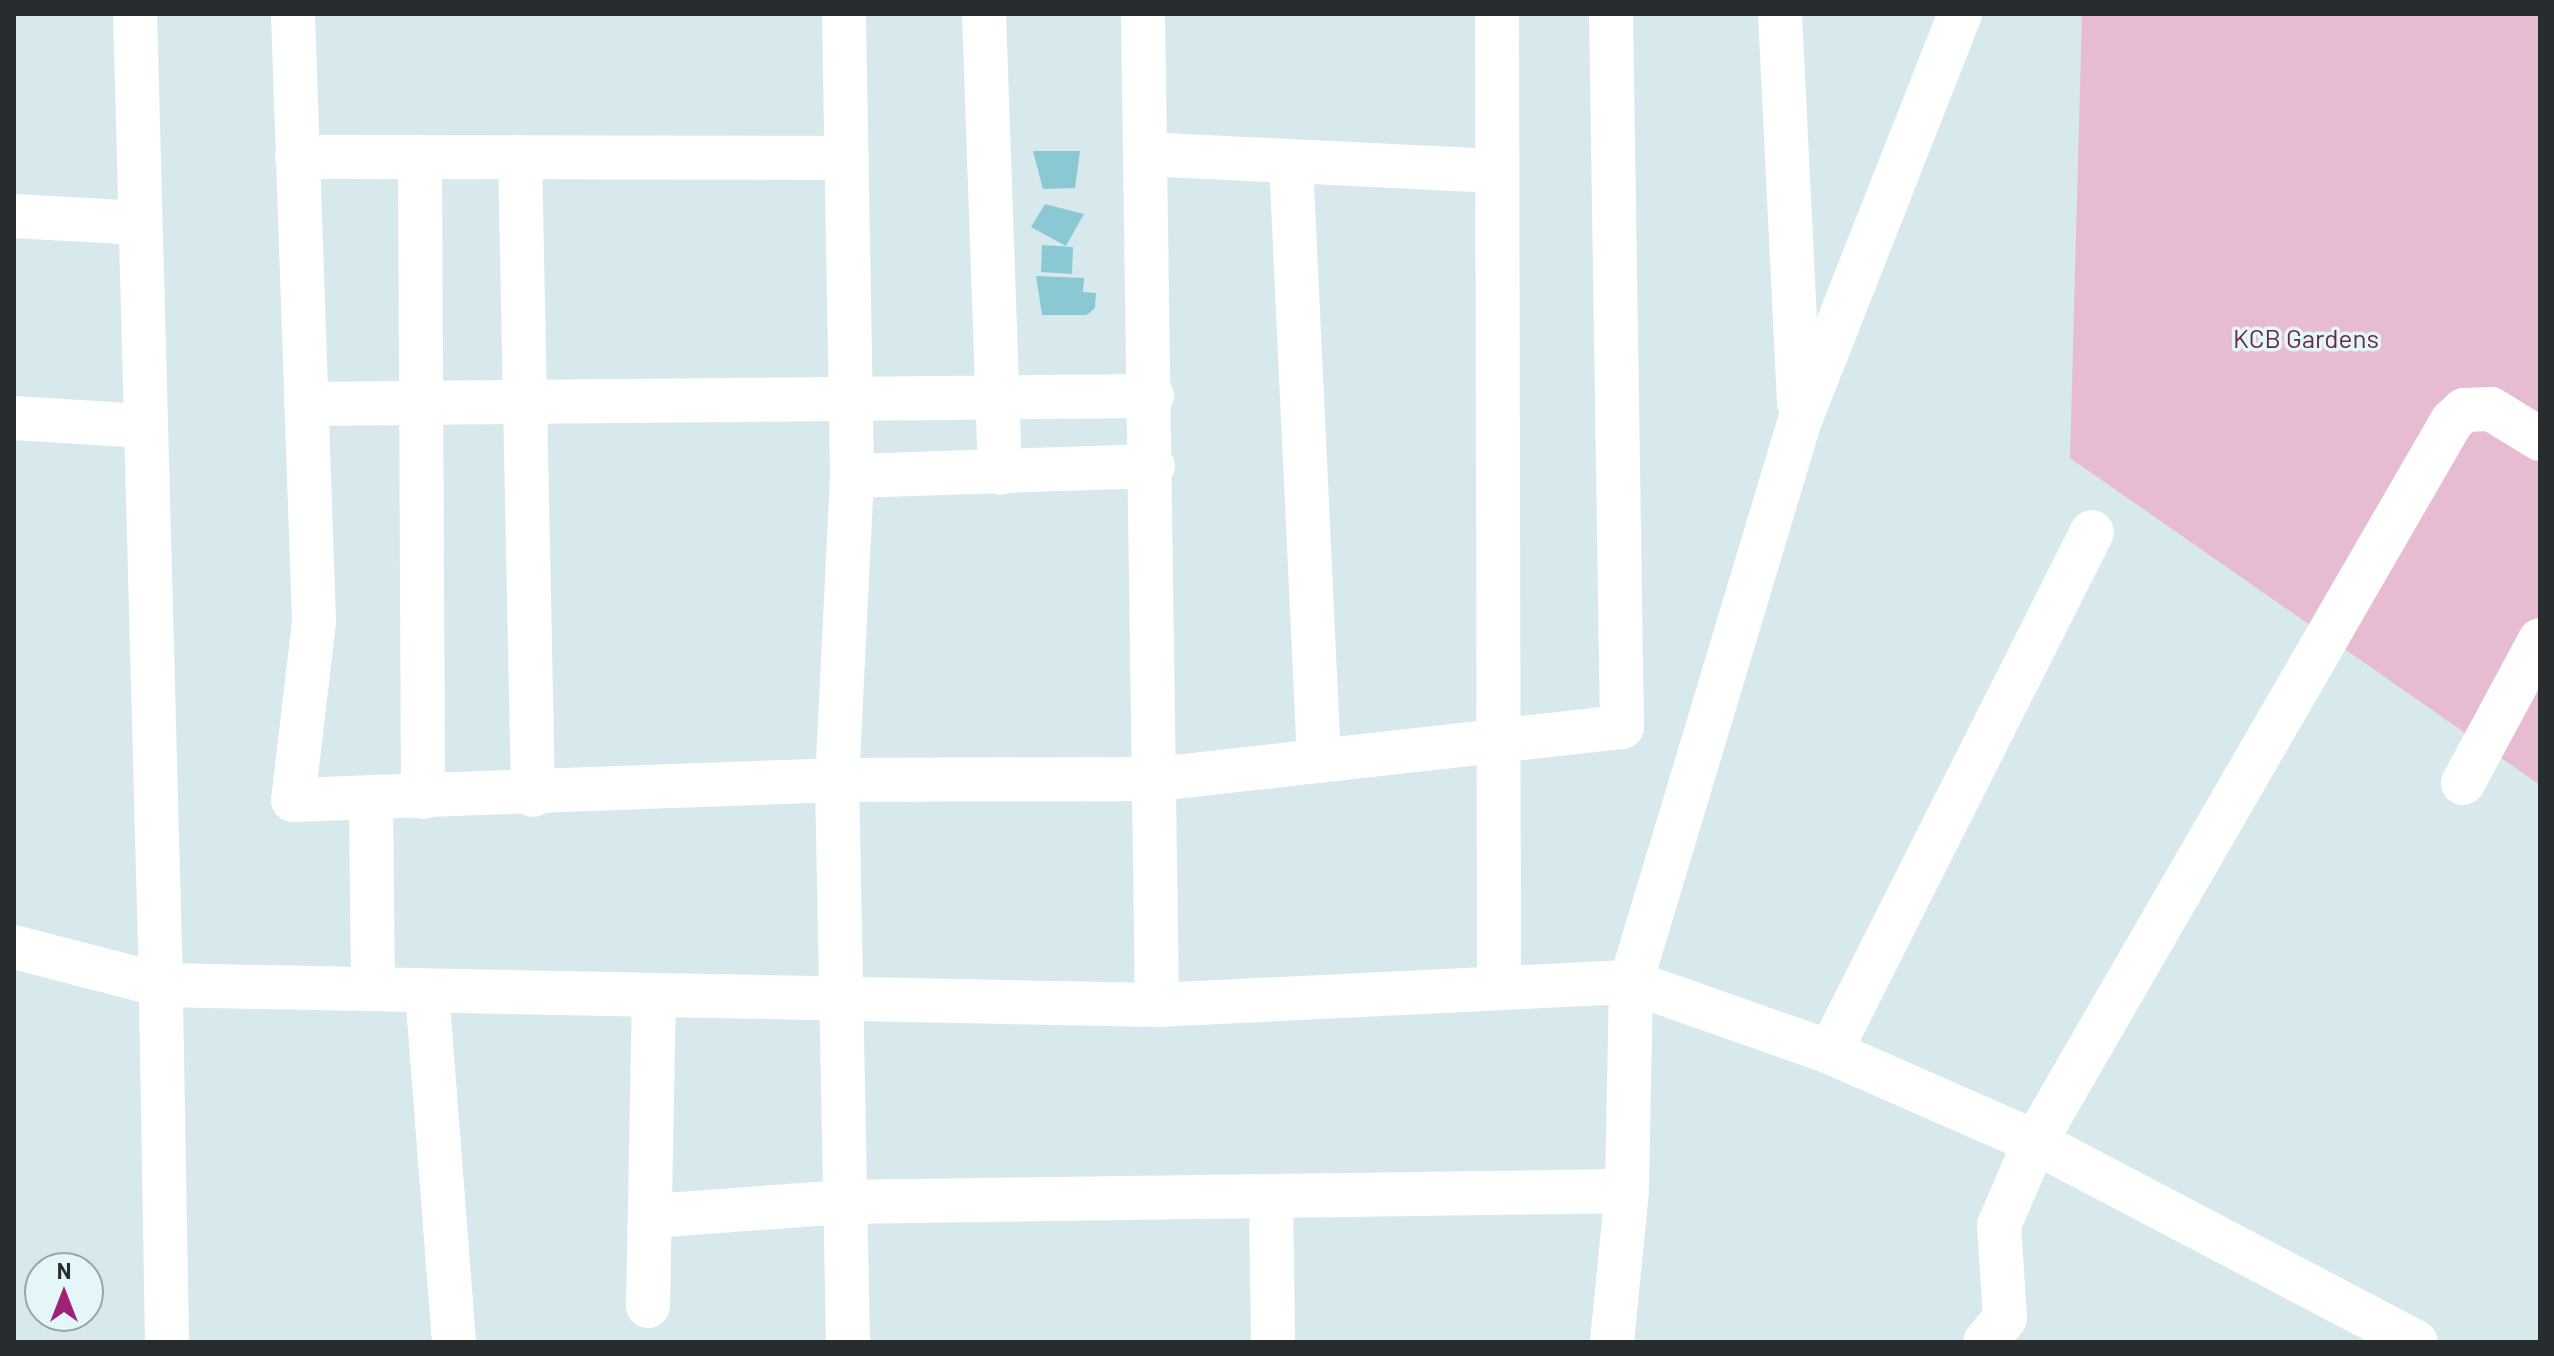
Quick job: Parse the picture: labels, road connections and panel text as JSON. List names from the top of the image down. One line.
{"parks":["KCB Gardens"],"north":"top"}
